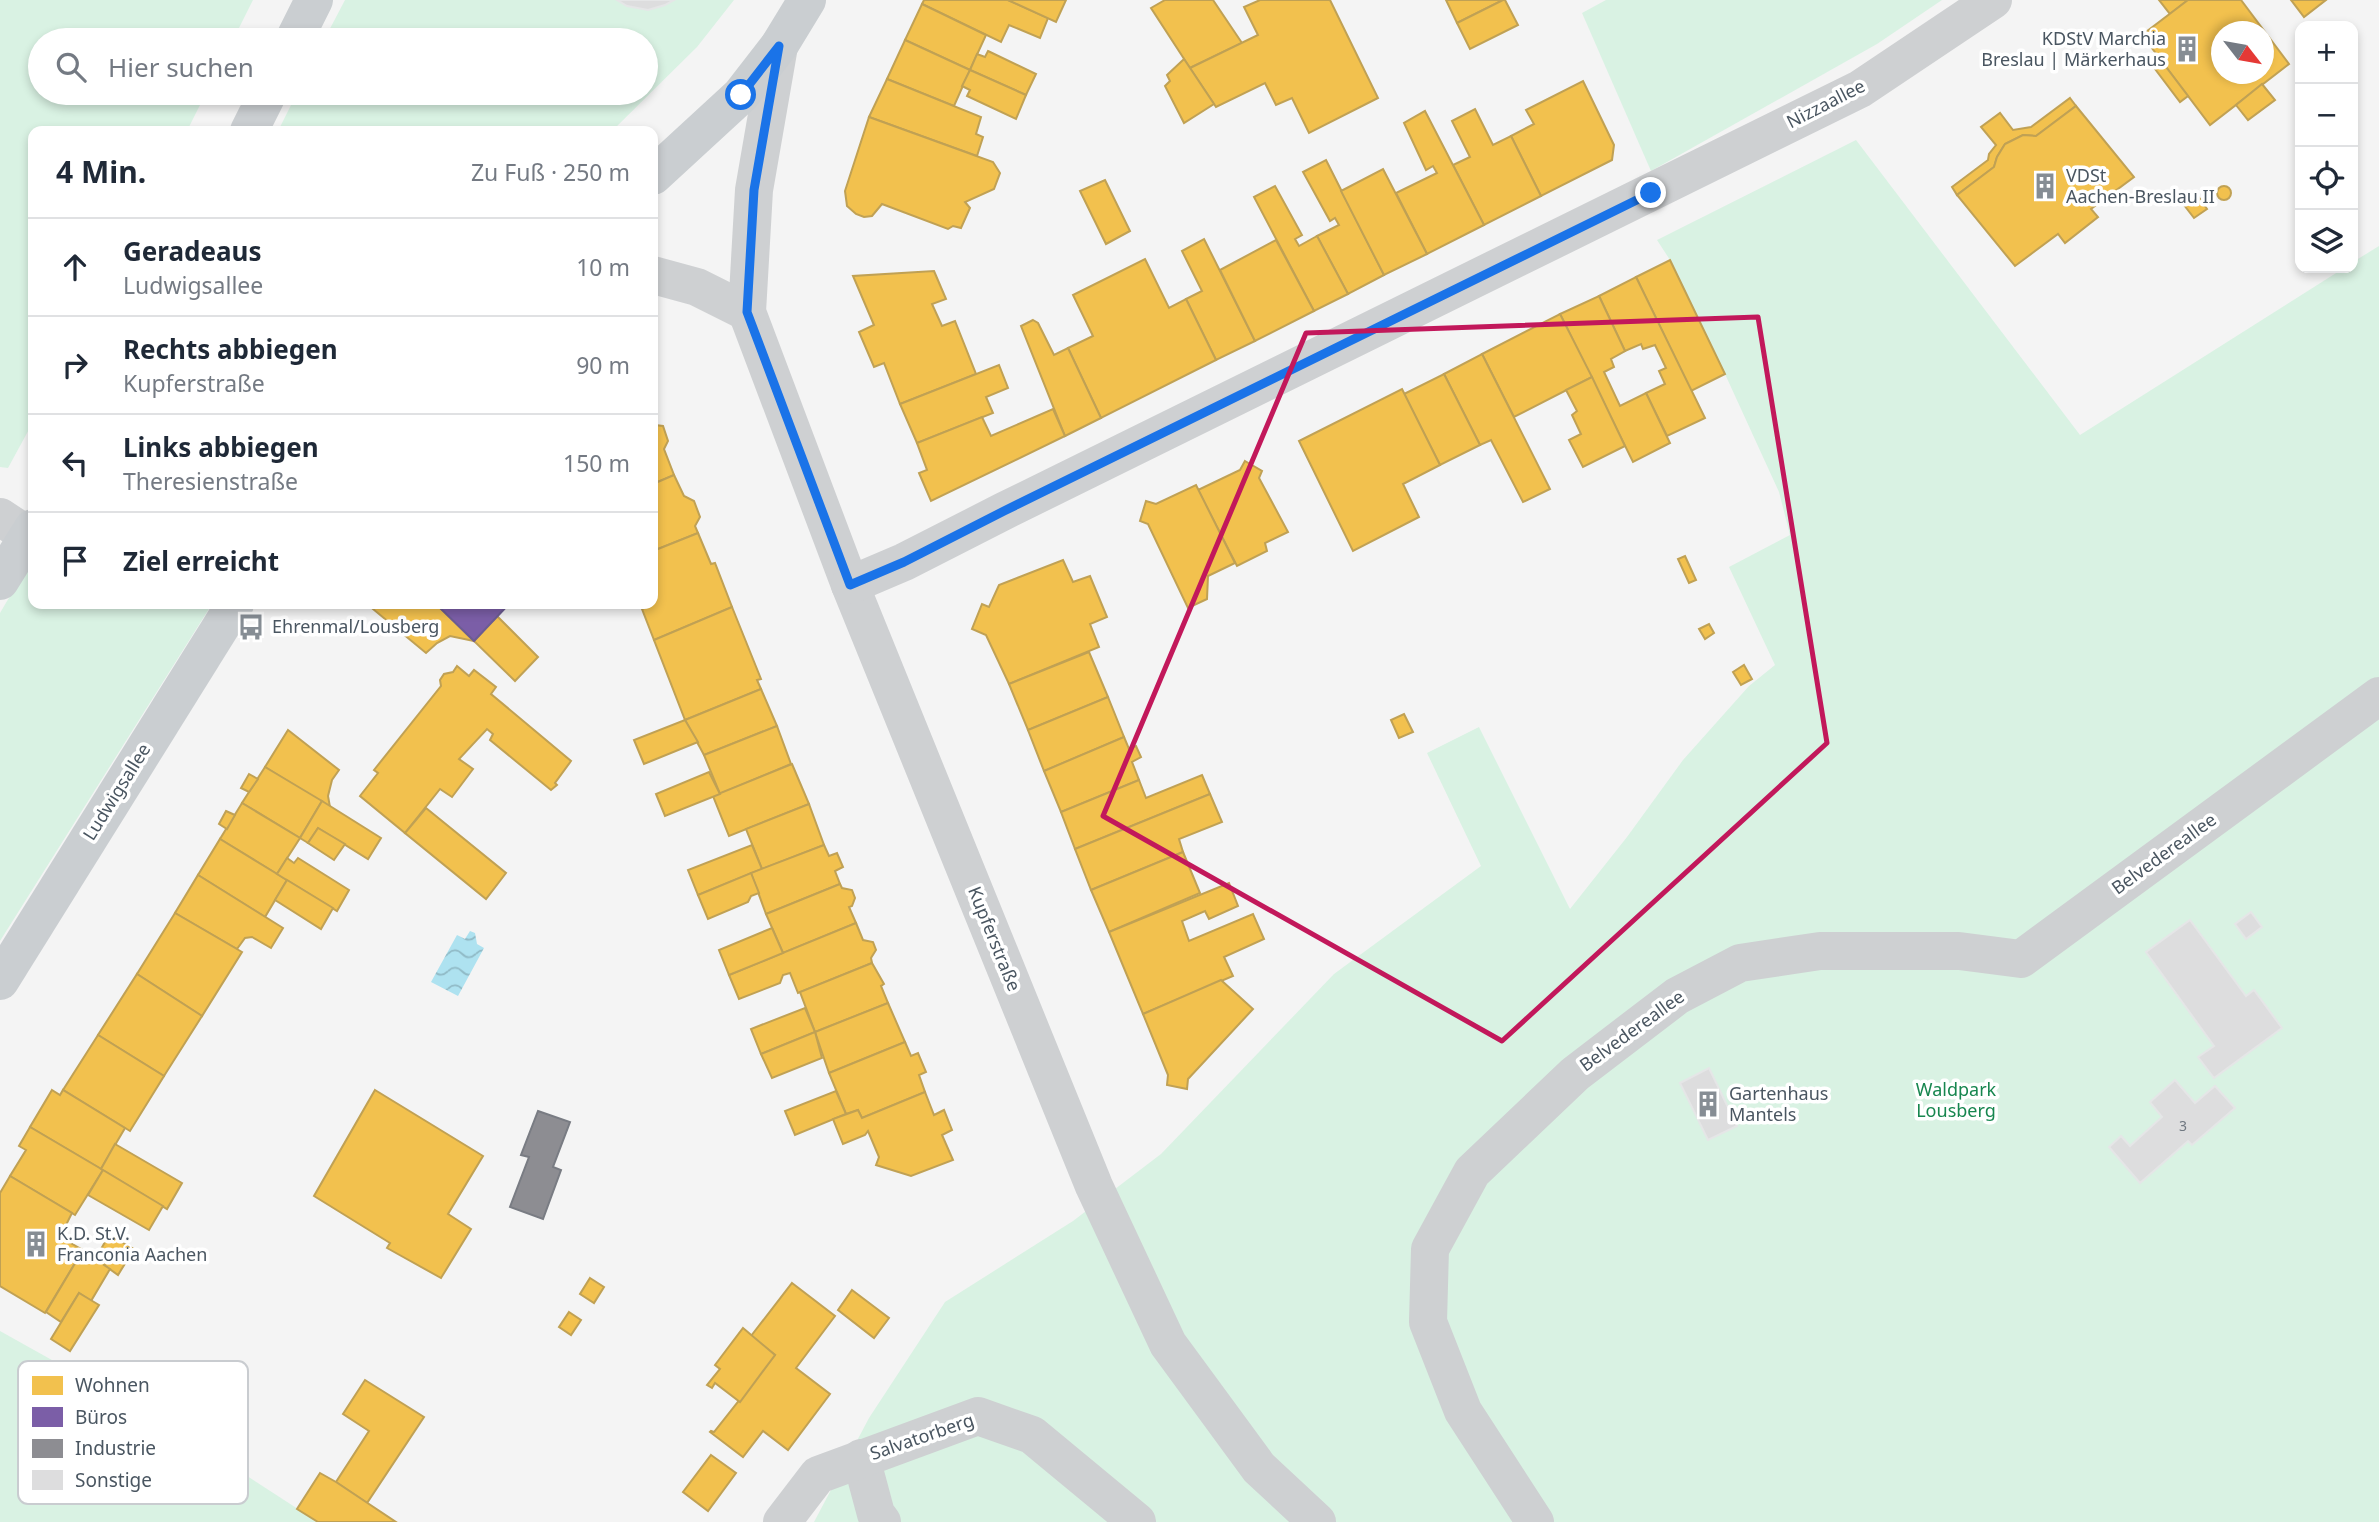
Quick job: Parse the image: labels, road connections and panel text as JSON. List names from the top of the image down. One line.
{"streets":{"main road":["Ludwigsallee"],"street":["Nizzaallee","Belvedereallee","Kupferstraße","Salvatorberg"]},"crossings":[["Nizzaallee","Kupferstraße"]],"parks":["Waldpark Lousberg"],"places":{"building":["KDStV Marchia Breslau | Märkerhaus","VDSt Aachen-Breslau II","Gartenhaus Mantels","K.D. St.V. Franconia Aachen"],"bus stop":["Ehrenmal/Lousberg"]},"house_numbers":["3"],"legend":["Wohnen","Büros","Industrie","Sonstige"],"north":"bottom right","page":{"map_buttons":["+","−"],"search":"Hier suchen","heading":["4 Min.","Zu Fuß · 250 m"],"list":[["Geradeaus","Ludwigsallee","10 m"],["Rechts abbiegen","Kupferstraße","90 m"],["Links abbiegen","Theresienstraße","150 m"],"Ziel erreicht"]}}
